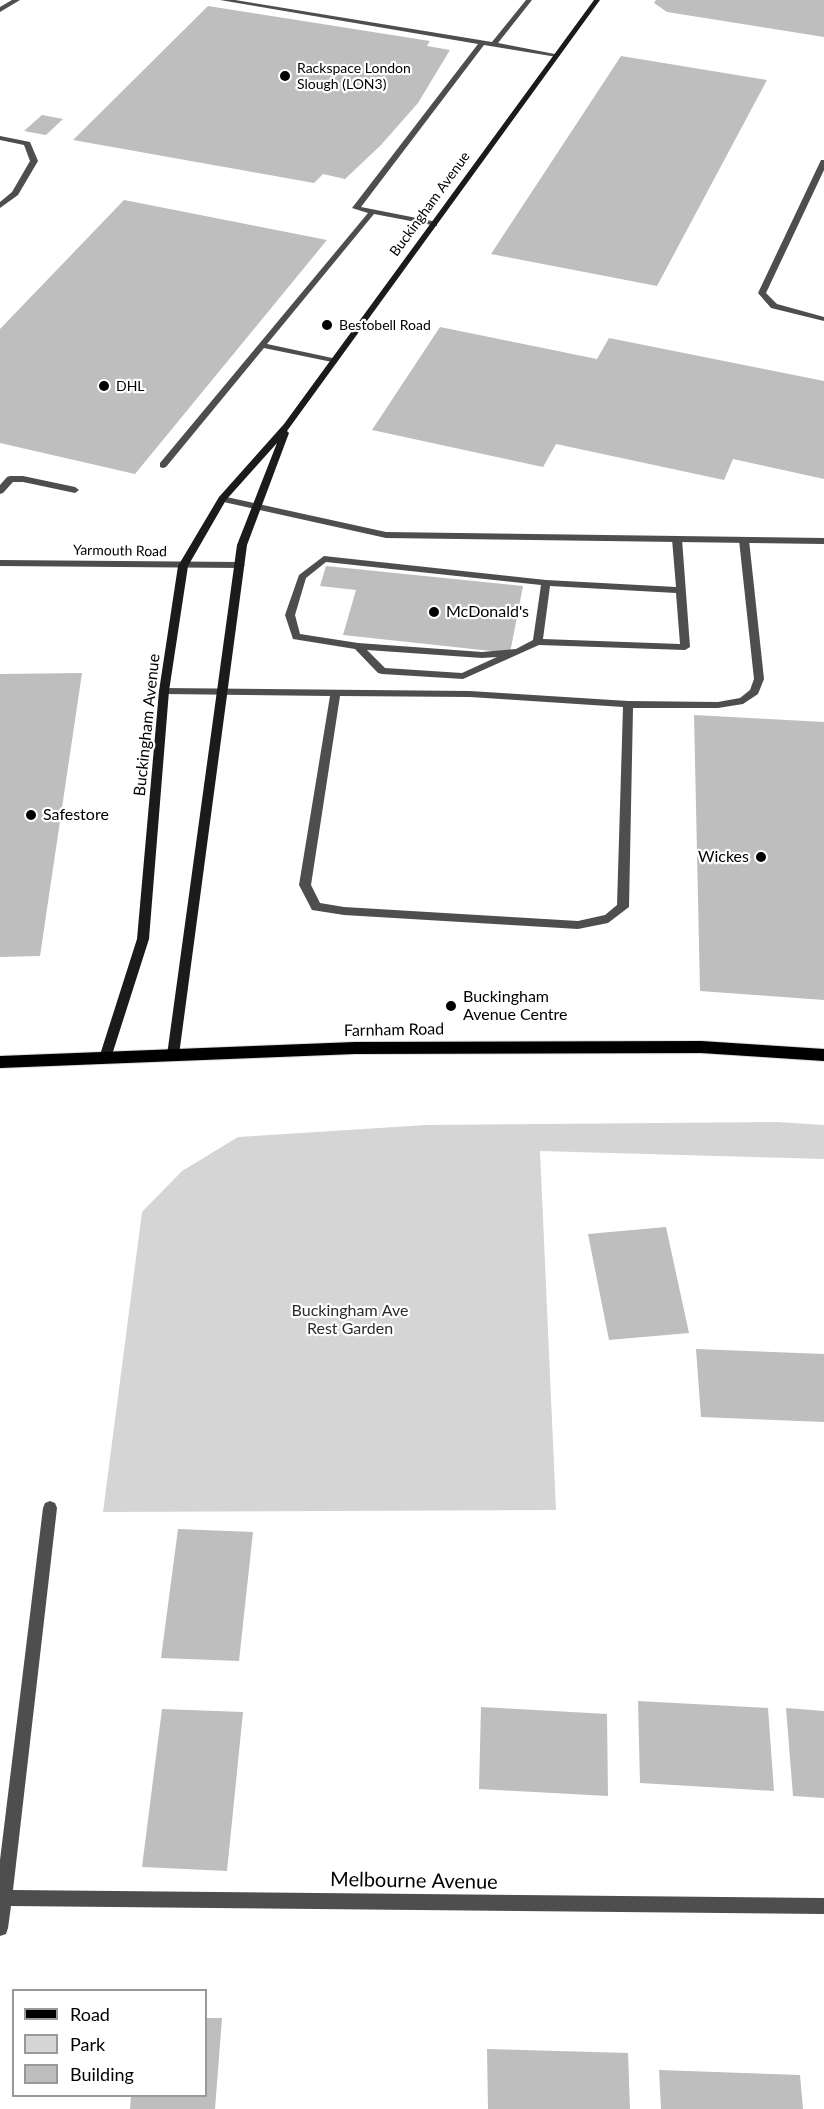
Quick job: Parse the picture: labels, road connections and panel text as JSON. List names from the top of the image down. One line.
{"streets":{"main road":["Farnham Road"],"street":["Buckingham Avenue","Yarmouth Road","Melbourne Avenue"]},"crossings":[["Buckingham Avenue","Yarmouth Road"],["Buckingham Avenue","Farnham Road"]],"parks":["Buckingham Ave Rest Garden"],"places":["Rackspace London Slough (LON3)","Bestobell Road","DHL","McDonald's","Safestore","Wickes","Buckingham Avenue Centre"],"legend":["Road","Park","Building"]}
